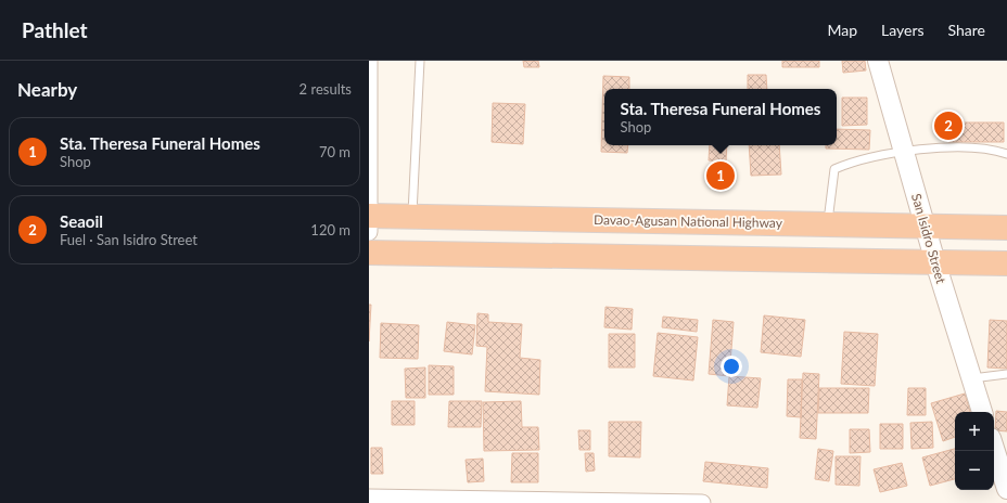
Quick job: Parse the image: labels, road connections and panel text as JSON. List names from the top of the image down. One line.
{"streets":{"highway":["Davao-Agusan National Highway"],"street":["San Isidro Street"]},"crossings":[["Davao-Agusan National Highway","San Isidro Street"]],"page":{"header":"Pathlet","nav":["Map","Layers","Share"],"heading":["Nearby","2 results"],"popup":["Sta. Theresa Funeral Homes","Shop"],"pins":["2","1"],"list":[{"mark":"1","name":"Sta. Theresa Funeral Homes","note":"Shop","value":"70 m"},{"mark":"2","name":"Seaoil","note":"Fuel · San Isidro Street","value":"120 m"}],"map_buttons":["+","−"]}}
